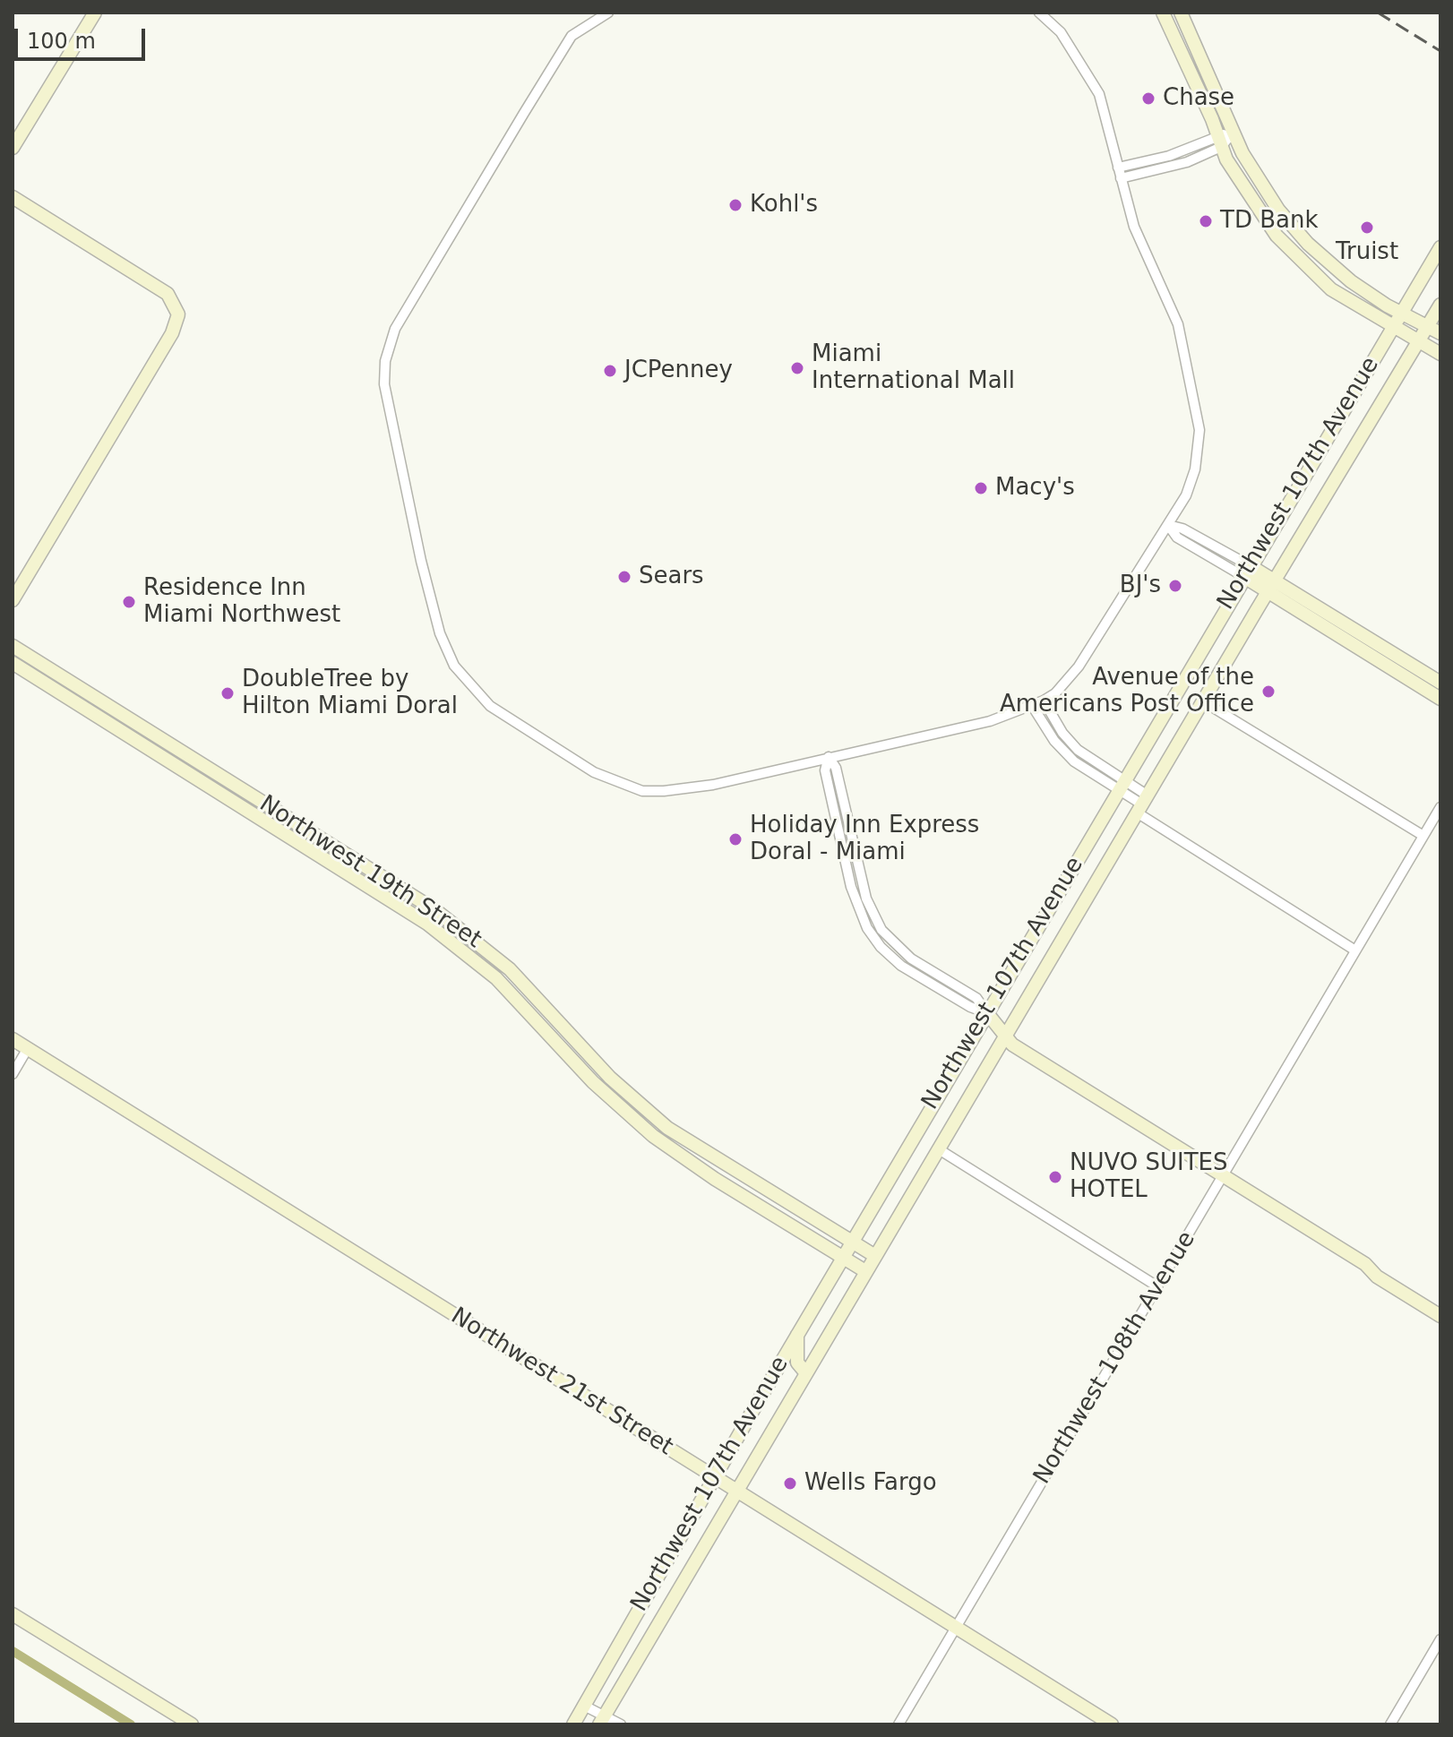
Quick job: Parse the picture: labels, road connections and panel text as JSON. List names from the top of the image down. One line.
{"streets":{"street":["Northwest 107th Avenue","Northwest 19th Street","Northwest 108th Avenue","Northwest 21st Street"]},"crossings":[["Northwest 107th Avenue","Northwest 19th Street"],["Northwest 107th Avenue","Northwest 21st Street"],["Northwest 108th Avenue","Northwest 21st Street"]],"places":["Chase","Kohl's","TD Bank","Truist","Miami International Mall","JCPenney","Macy's","Sears","BJ's","Residence Inn Miami Northwest","Avenue of the Americans Post Office","DoubleTree by Hilton Miami Doral","Holiday Inn Express Doral - Miami","NUVO SUITES HOTEL","Wells Fargo"],"scale_bar":"100 m"}
